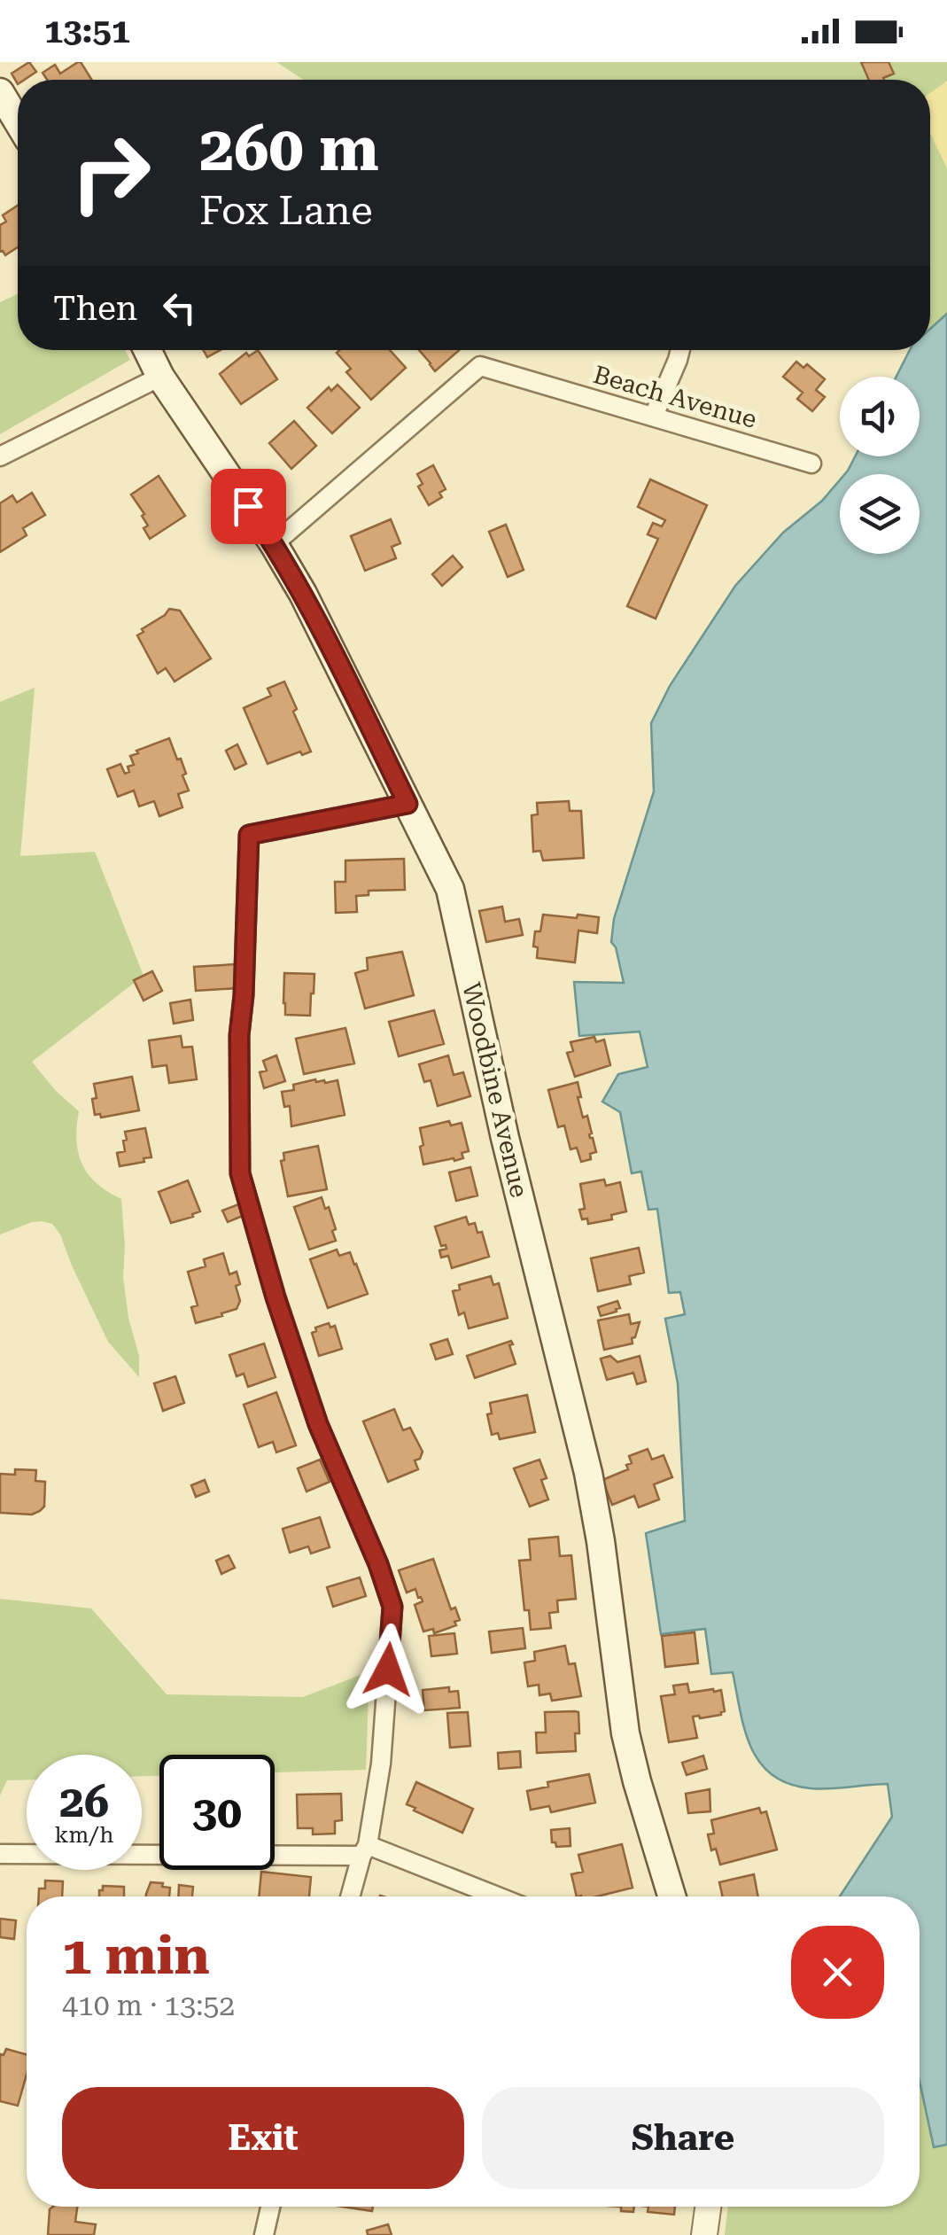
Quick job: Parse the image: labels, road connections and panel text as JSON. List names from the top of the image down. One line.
{"streets":{"main road":["Woodbine Avenue"],"street":["Beach Avenue"]},"crossings":[["Beach Avenue","Woodbine Avenue"]],"page":{"status":"13:51","turn":["260 m","Fox Lane"],"then":"Then","speed":"26 km/h","limit":"30","heading":["1 min","410 m · 13:52"],"buttons":["Exit","Share"]}}
